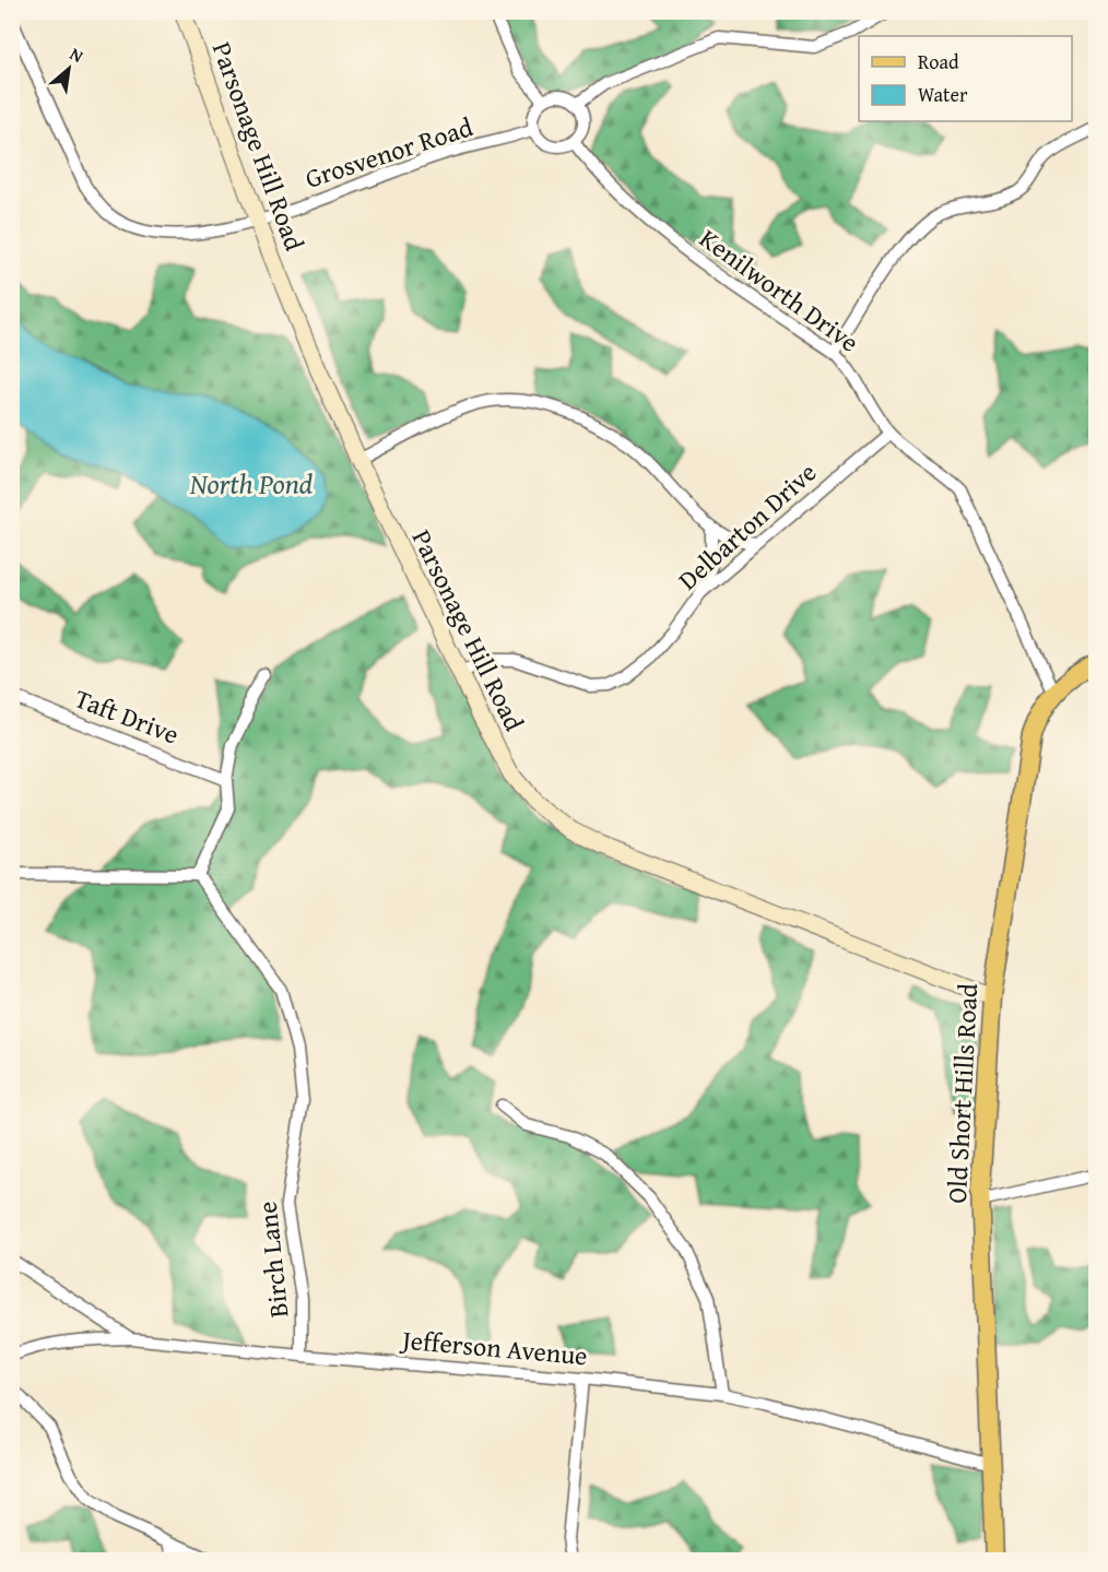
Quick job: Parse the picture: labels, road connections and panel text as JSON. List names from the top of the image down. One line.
{"streets":{"main road":["Old Short Hills Road"],"street":["Parsonage Hill Road","Grosvenor Road","Kenilworth Drive","Delbarton Drive","Taft Drive","Birch Lane","Jefferson Avenue"]},"crossings":[["Parsonage Hill Road","Grosvenor Road"],["Parsonage Hill Road","Delbarton Drive"],["Parsonage Hill Road","Old Short Hills Road"],["Grosvenor Road","Kenilworth Drive"],["Kenilworth Drive","Delbarton Drive"],["Kenilworth Drive","Old Short Hills Road"],["Old Short Hills Road","Jefferson Avenue"],["Birch Lane","Jefferson Avenue"]],"water":["North Pond"],"legend":["Road","Water"],"north":"top right"}
